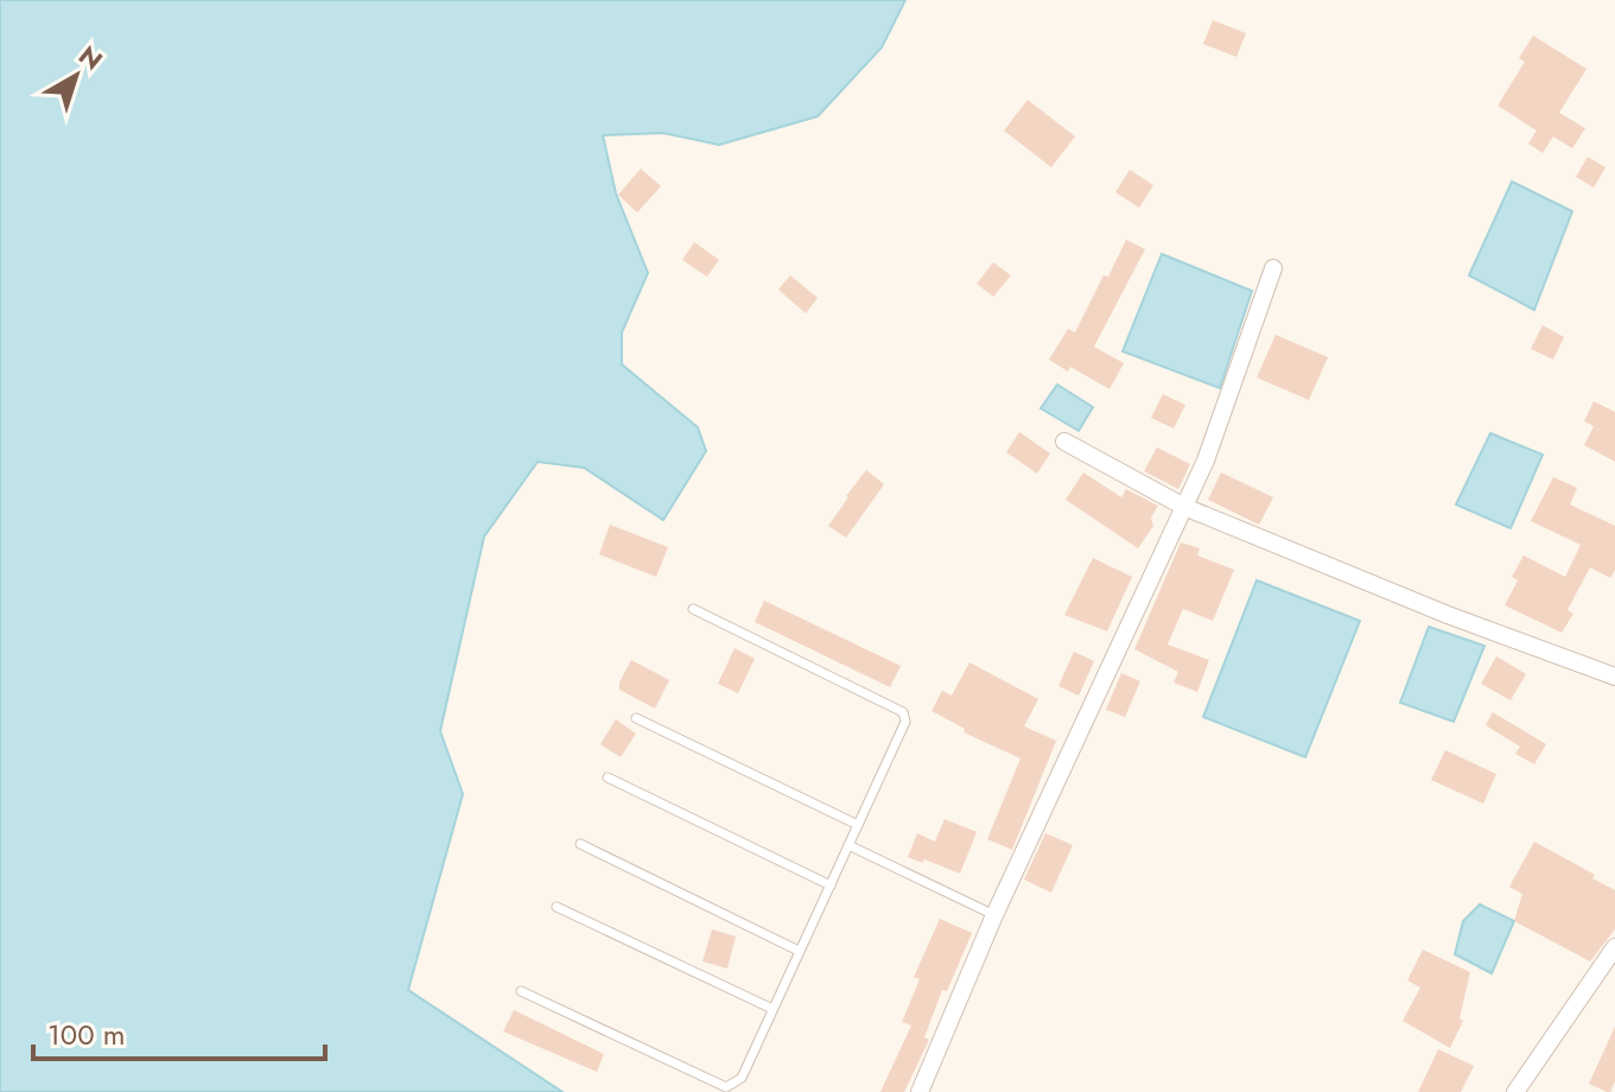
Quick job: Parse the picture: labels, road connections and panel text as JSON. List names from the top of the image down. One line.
{"scale_bar":"100 m","north":"top right"}
